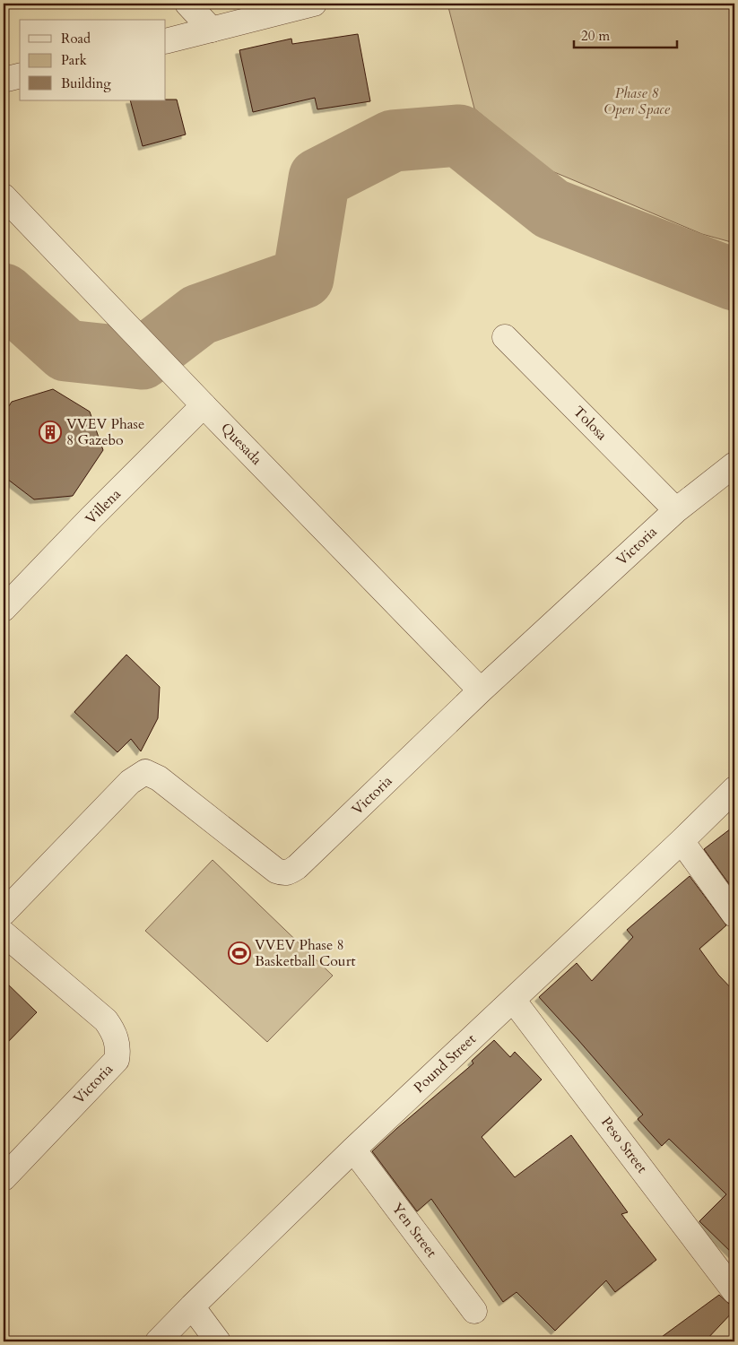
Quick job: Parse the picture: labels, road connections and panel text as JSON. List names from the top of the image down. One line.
{"streets":{"street":["Tolosa","Quesada","Villena","Victoria","Pound Street","Peso Street","Yen Street"]},"crossings":[["Tolosa","Victoria"],["Quesada","Villena"],["Quesada","Victoria"],["Pound Street","Peso Street"],["Pound Street","Yen Street"]],"parks":["Phase 8 Open Space"],"places":{"building":["VVEV Phase 8 Gazebo"],"sports":["VVEV Phase 8 Basketball Court"]},"legend":["Road","Park","Building"],"scale_bar":"20 m"}
